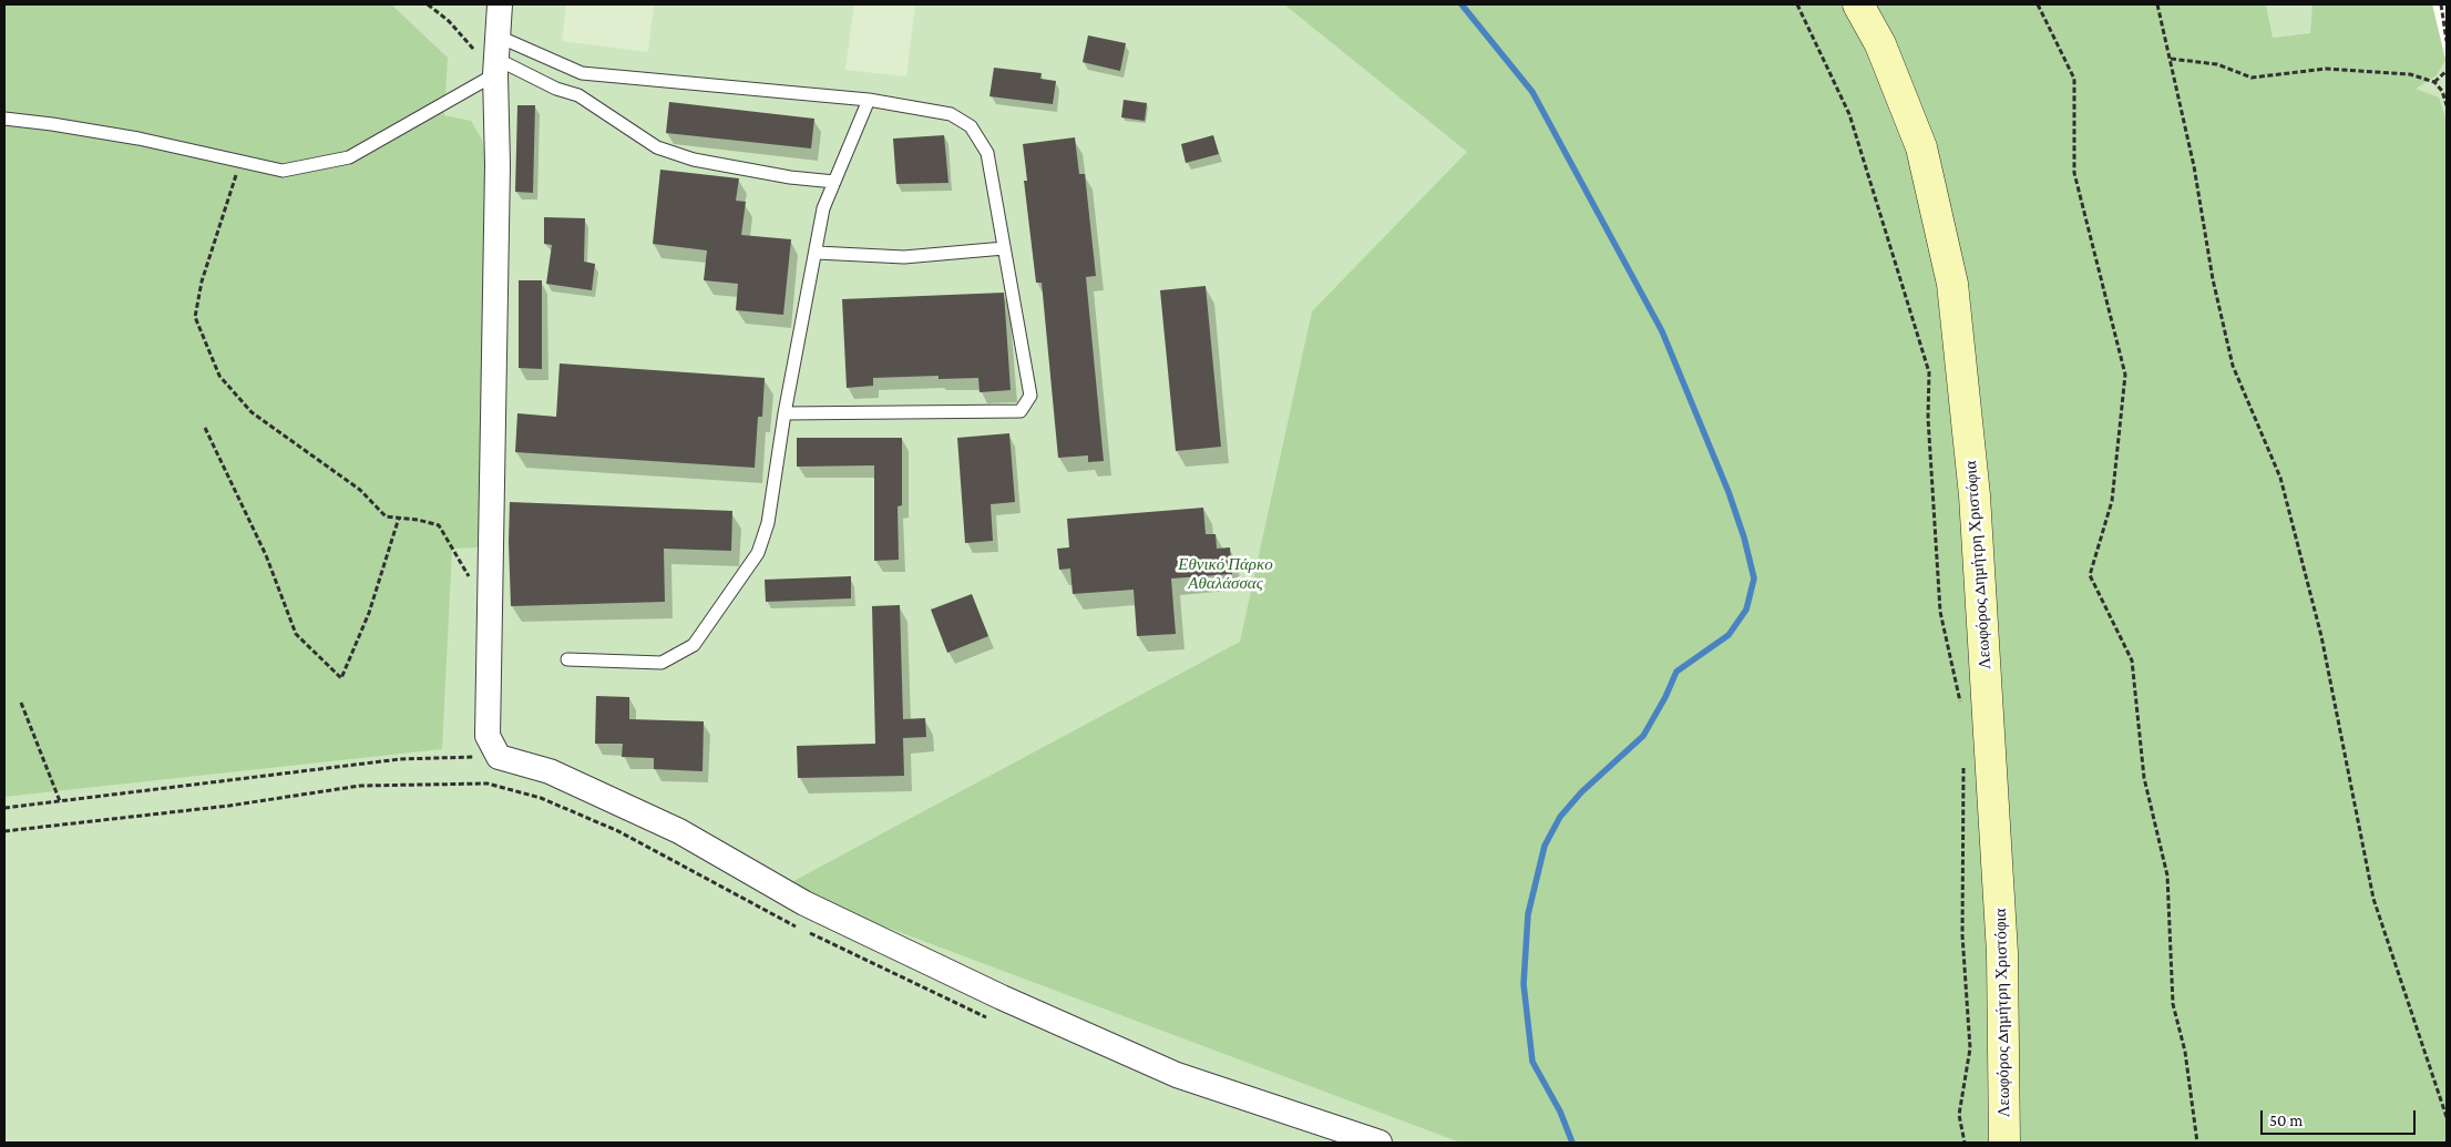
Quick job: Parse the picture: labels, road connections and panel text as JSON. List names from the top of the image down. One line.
{"streets":{"main road":["Λεωφόρος Δημήτρη Χριστόφια"]},"parks":["Εθνικό Πάρκο Αθαλάσσας"],"scale_bar":"50 m"}
